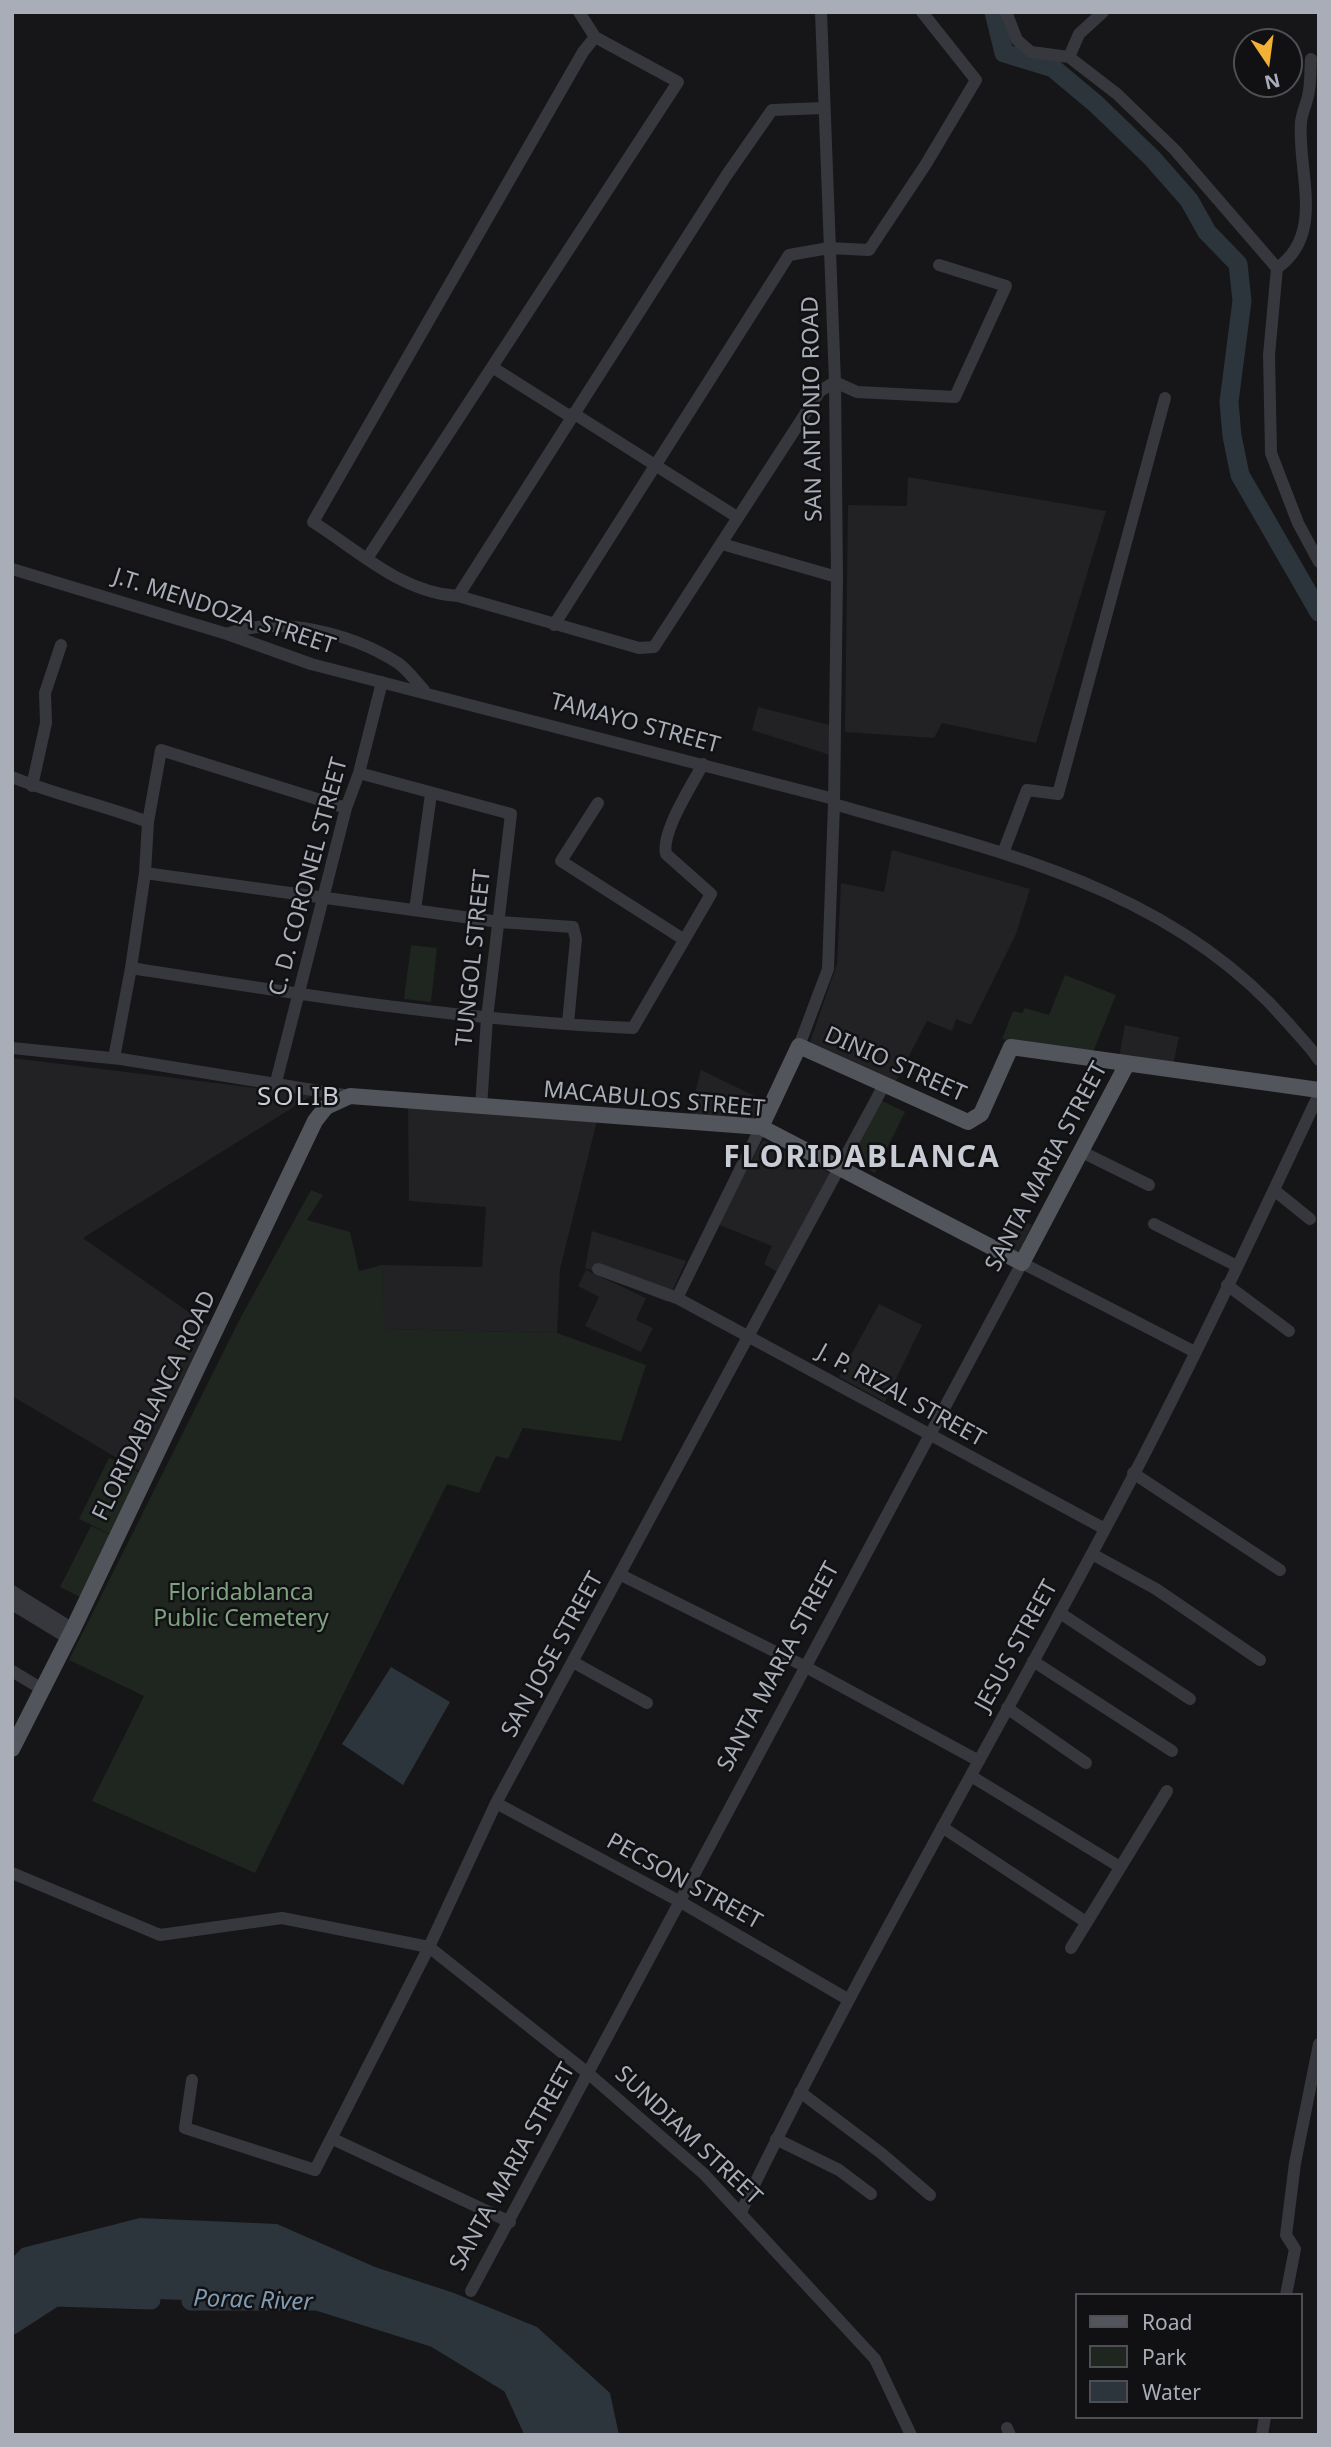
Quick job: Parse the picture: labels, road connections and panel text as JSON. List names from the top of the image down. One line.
{"streets":{"main road":["DINIO STREET","MACABULOS STREET","SANTA MARIA STREET","FLORIDABLANCA ROAD"],"street":["SAN ANTONIO ROAD","J.T. MENDOZA STREET","TAMAYO STREET","C. D. CORONEL STREET","TUNGOL STREET","J. P. RIZAL STREET","JESUS STREET","SAN JOSE STREET","PECSON STREET","SUNDIAM STREET"]},"crossings":[["SAN ANTONIO ROAD","TAMAYO STREET"],["SAN ANTONIO ROAD","DINIO STREET"],["J.T. MENDOZA STREET","TAMAYO STREET"],["J.T. MENDOZA STREET","C. D. CORONEL STREET"],["TUNGOL STREET","MACABULOS STREET"],["DINIO STREET","SANTA MARIA STREET"],["DINIO STREET","SAN JOSE STREET"],["MACABULOS STREET","SANTA MARIA STREET"],["MACABULOS STREET","FLORIDABLANCA ROAD"],["MACABULOS STREET","JESUS STREET"],["MACABULOS STREET","SAN JOSE STREET"],["SANTA MARIA STREET","J. P. RIZAL STREET"],["SANTA MARIA STREET","PECSON STREET"],["SANTA MARIA STREET","SUNDIAM STREET"],["J. P. RIZAL STREET","JESUS STREET"],["J. P. RIZAL STREET","SAN JOSE STREET"],["JESUS STREET","PECSON STREET"],["JESUS STREET","SUNDIAM STREET"],["SAN JOSE STREET","PECSON STREET"],["SAN JOSE STREET","SUNDIAM STREET"]],"districts":["SOLIB","FLORIDABLANCA"],"water":["Porac River"],"parks":["Floridablanca Public Cemetery"],"legend":["Road","Park","Water"],"north":"bottom"}
